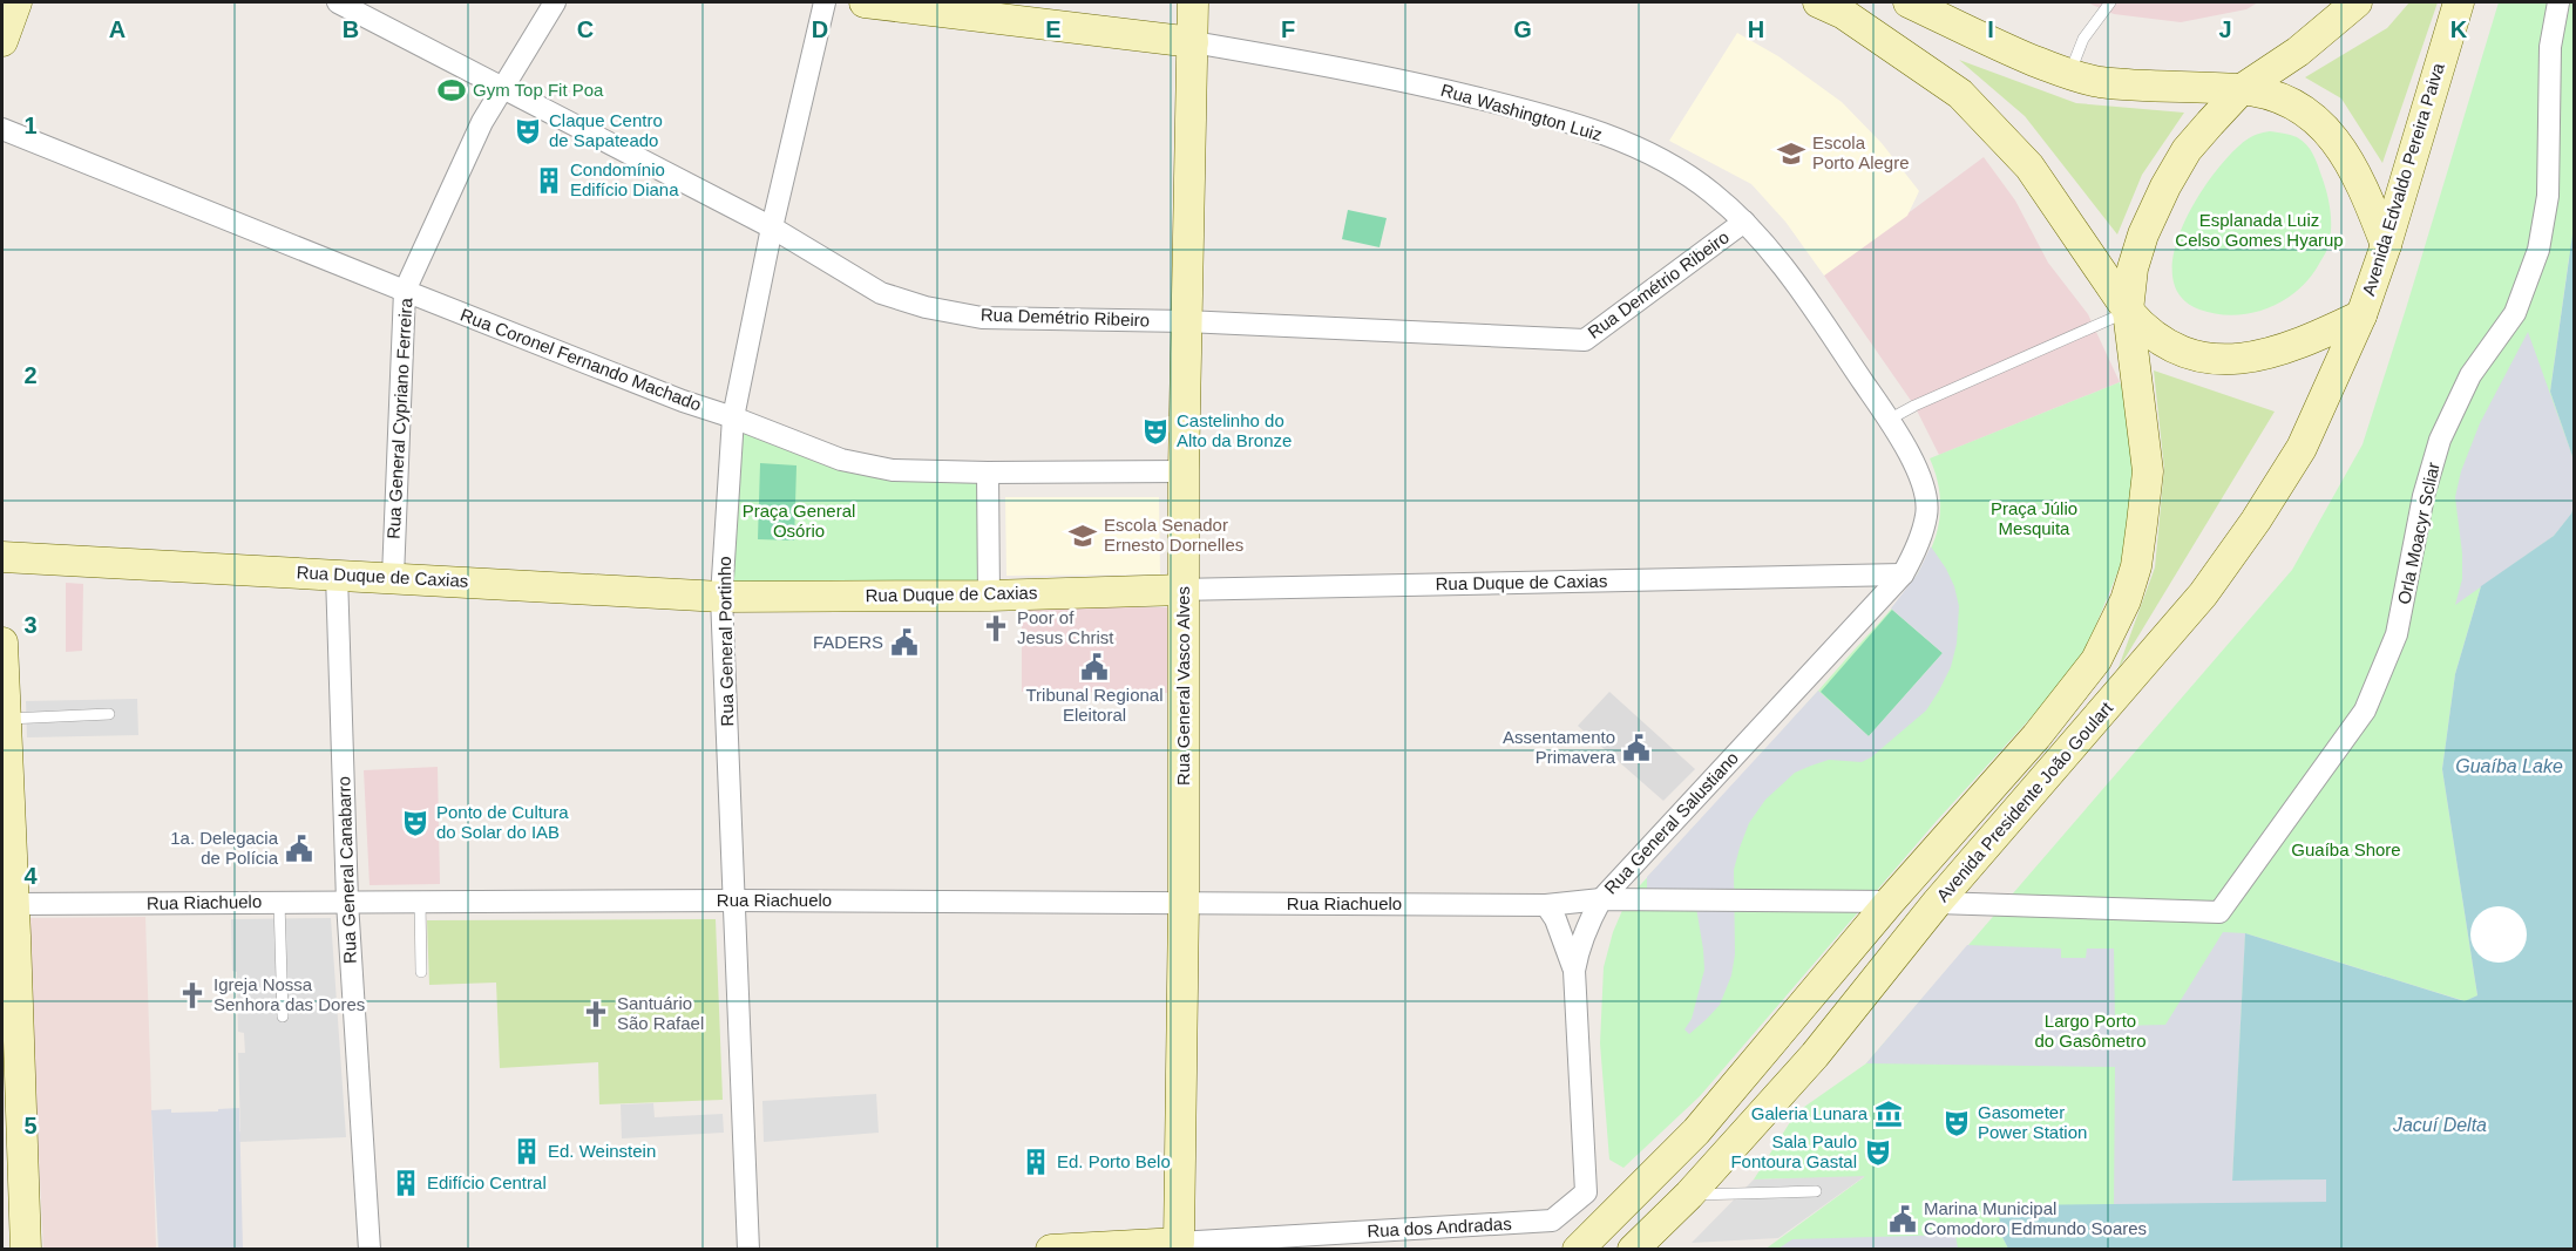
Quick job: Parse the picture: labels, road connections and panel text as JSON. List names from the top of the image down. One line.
{"streets":{"main road":["Rua Washington Luiz","Avenida Edvaldo Pereira Paiva","Rua Duque de Caxias","Rua General Vasco Alves","Avenida Presidente João Goulart","Rua dos Andradas"],"street":["Rua Demétrio Ribeiro","Rua Coronel Fernando Machado","Rua General Cypriano Ferreira","Orla Moacyr Scliar","Rua General Portinho","Rua General Salustiano","Rua General Canabarro","Rua Riachuelo"]},"crossings":[["Rua Washington Luiz","Rua Demétrio Ribeiro"],["Rua Washington Luiz","Rua Duque de Caxias"],["Rua Washington Luiz","Rua General Vasco Alves"],["Rua Washington Luiz","Rua General Salustiano"],["Avenida Edvaldo Pereira Paiva","Avenida Presidente João Goulart"],["Rua Demétrio Ribeiro","Rua General Cypriano Ferreira"],["Rua Demétrio Ribeiro","Rua General Portinho"],["Rua Demétrio Ribeiro","Rua General Vasco Alves"],["Rua Coronel Fernando Machado","Rua General Cypriano Ferreira"],["Rua Coronel Fernando Machado","Rua General Portinho"],["Rua Coronel Fernando Machado","Rua General Vasco Alves"],["Rua General Cypriano Ferreira","Rua Duque de Caxias"],["Orla Moacyr Scliar","Avenida Presidente João Goulart"],["Rua Duque de Caxias","Rua General Portinho"],["Rua Duque de Caxias","Rua General Vasco Alves"],["Rua Duque de Caxias","Rua General Salustiano"],["Rua Duque de Caxias","Rua General Canabarro"],["Rua General Portinho","Rua Riachuelo"],["Rua General Vasco Alves","Rua Riachuelo"],["Rua General Vasco Alves","Rua dos Andradas"],["Rua General Salustiano","Rua Riachuelo"],["Rua General Salustiano","Rua dos Andradas"],["Rua General Canabarro","Rua Riachuelo"]],"water":["Guaíba Lake","Jacuí Delta"],"parks":["Esplanada Luiz Celso Gomes Hyarup","Praça Júlio Mesquita","Praça General Osório","Guaíba Shore","Largo Porto do Gasômetro"],"places":{"sports":["Gym Top Fit Poa"],"theatre":["Claque Centro de Sapateado","Castelinho do Alto da Bronze","Ponto de Cultura do Solar do IAB","Gasometer Power Station","Sala Paulo Fontoura Gastal"],"school or university":["Escola Porto Alegre","Escola Senador Ernesto Dornelles"],"building":["Condomínio Edifício Diana","Ed. Weinstein","Ed. Porto Belo","Edifício Central"],"church":["Poor of Jesus Christ","Igreja Nossa Senhora das Dores","Santuário São Rafael"],"public building":["FADERS","Tribunal Regional Eleitoral","Assentamento Primavera","1a. Delegacia de Polícia","Marina Municipal Comodoro Edmundo Soares"],"museum":["Galeria Lunara"]},"grid":{"columns":["A","B","C","D","E","F","G","H","I","J","K"],"rows":["1","2","3","4","5"]}}
